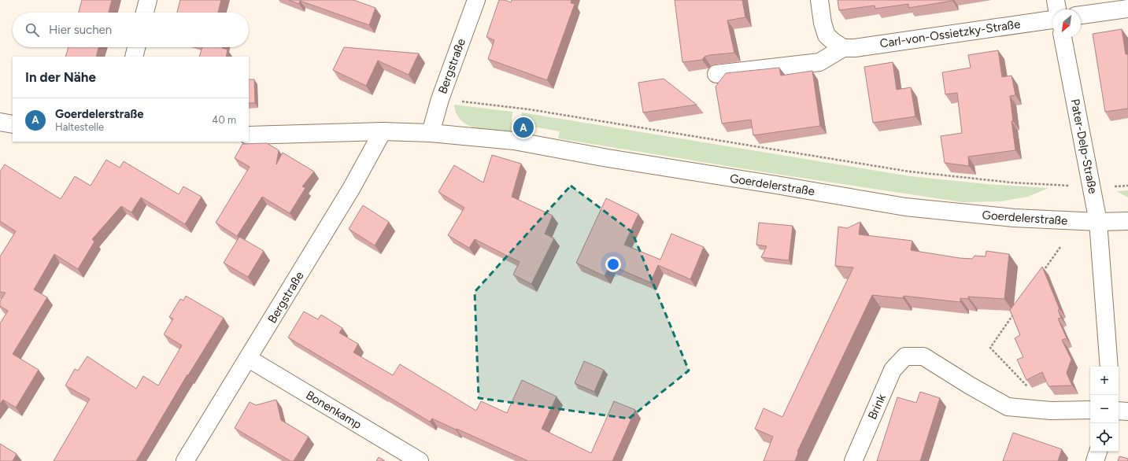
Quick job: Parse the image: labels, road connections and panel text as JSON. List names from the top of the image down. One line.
{"streets":{"street":["Carl-von-Ossietzky-Straße","Bergstraße","Pater-Delp-Straße","Goerdelerstraße","Brink","Bonenkamp"]},"crossings":[["Bergstraße","Goerdelerstraße"],["Bergstraße","Bonenkamp"],["Pater-Delp-Straße","Goerdelerstraße"]],"north":"bottom left","page":{"search":"Hier suchen","heading":"In der Nähe","list":[{"mark":"A","name":"Goerdelerstraße","note":"Haltestelle","value":"40 m"}],"pins":"A","map_buttons":["+","−"]}}
